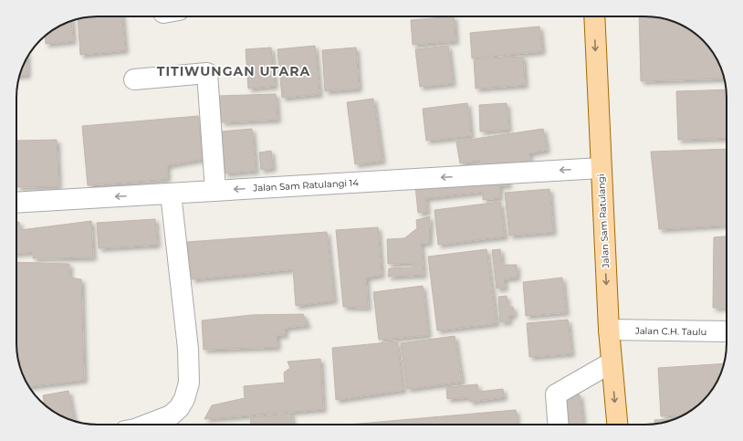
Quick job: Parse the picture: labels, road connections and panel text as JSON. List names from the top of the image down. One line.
{"streets":{"main road":["Jalan Sam Ratulangi"],"street":["Jalan Sam Ratulangi 14","Jalan C.H. Taulu"]},"crossings":[["Jalan Sam Ratulangi 14","Jalan Sam Ratulangi"],["Jalan Sam Ratulangi","Jalan C.H. Taulu"]],"one_way":["Jalan Sam Ratulangi 14","Jalan Sam Ratulangi"],"districts":["TITIWUNGAN UTARA"]}
